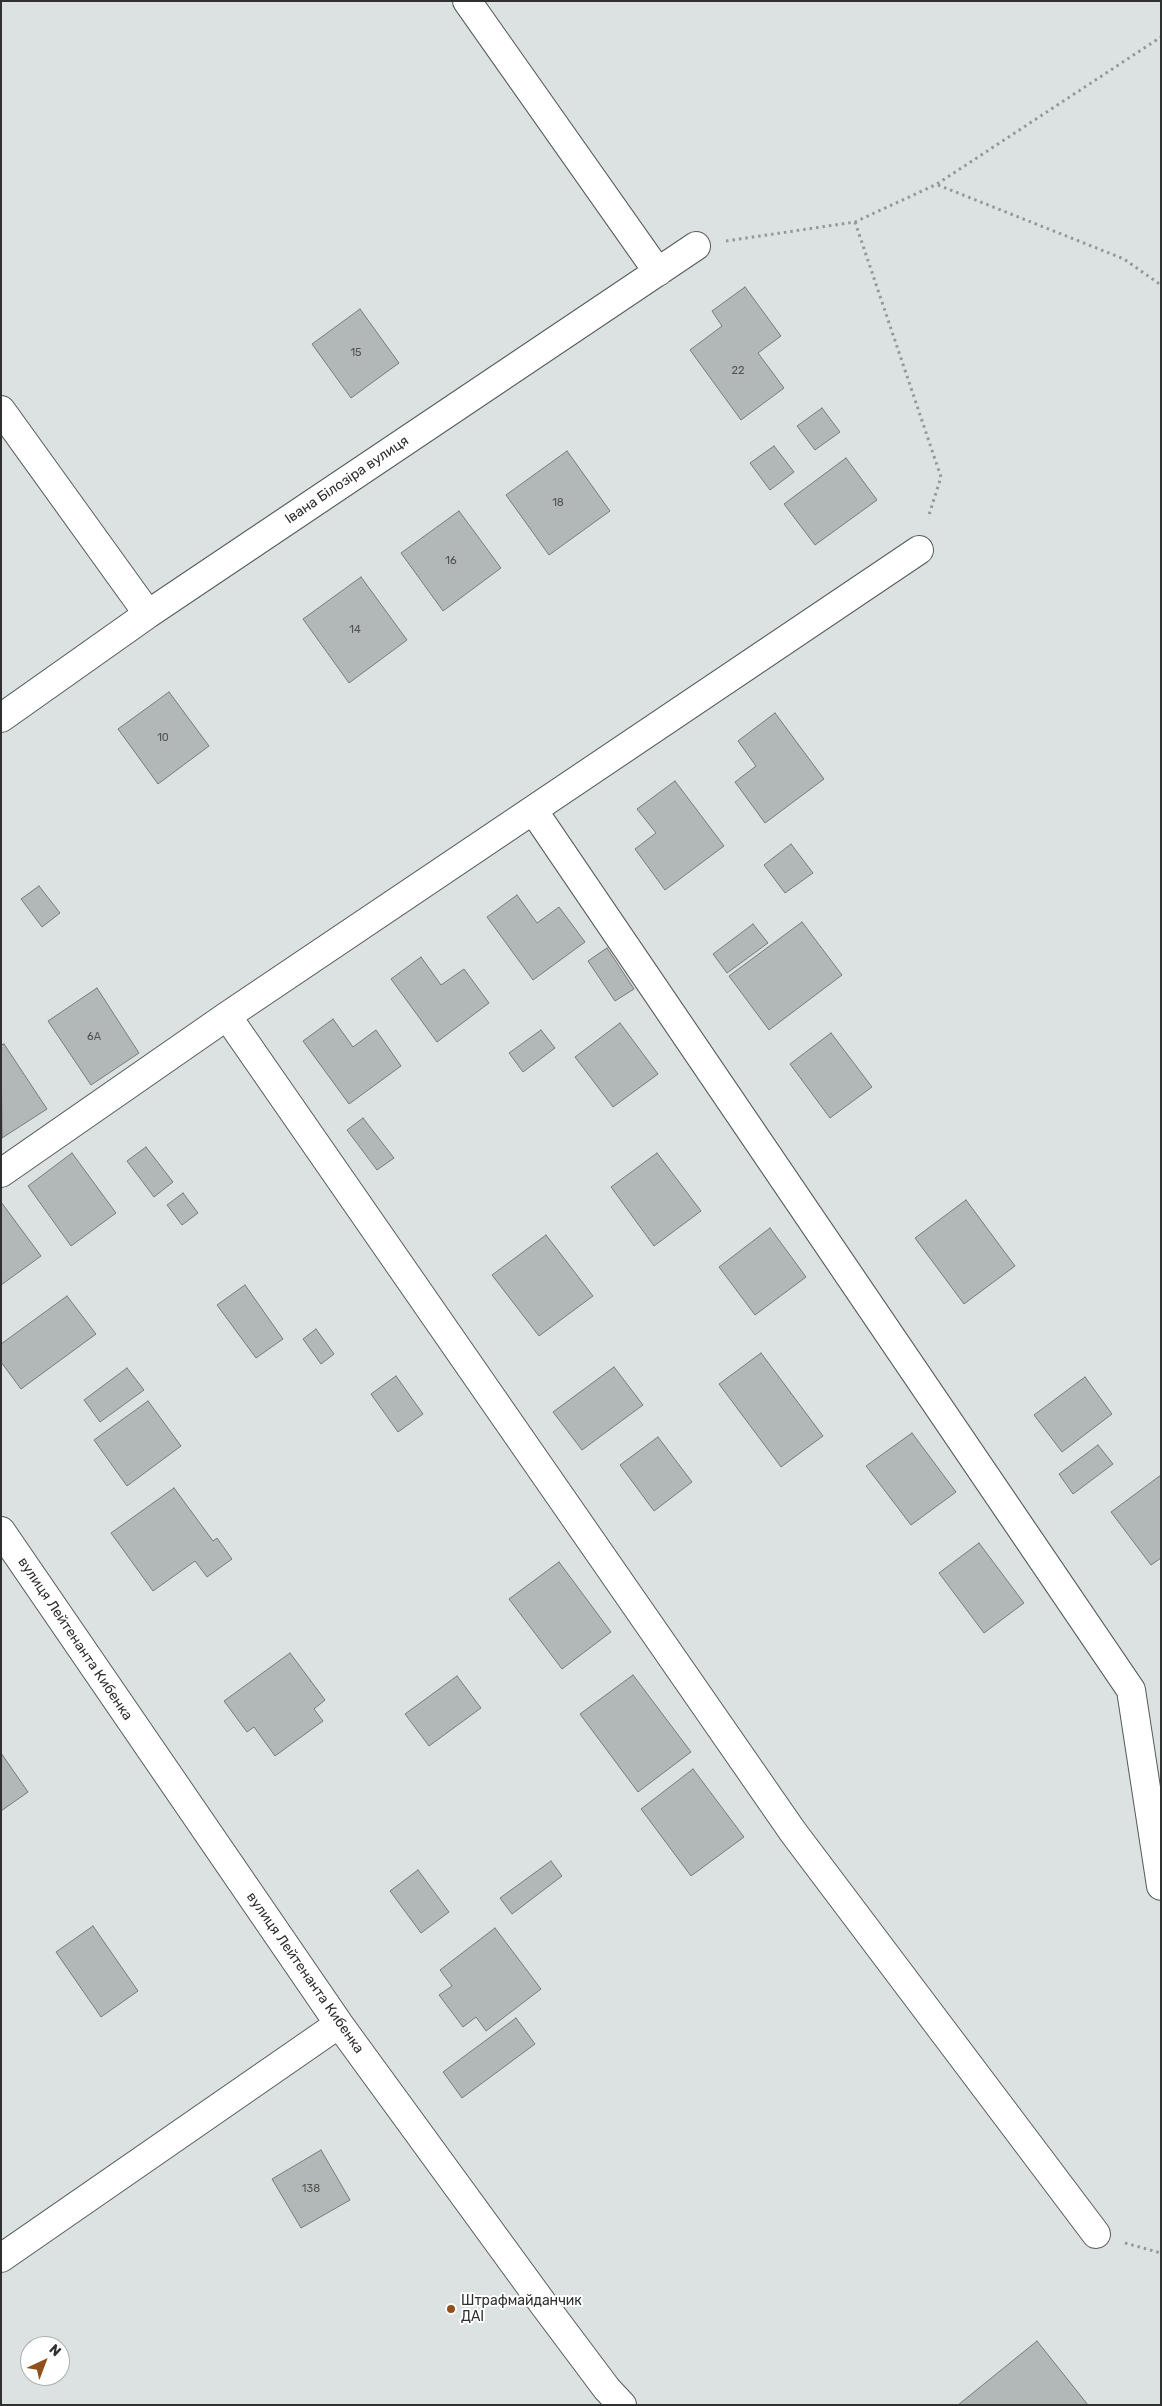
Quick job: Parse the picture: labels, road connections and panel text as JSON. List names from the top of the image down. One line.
{"streets":{"street":["Івана Білозіра вулиця","вулиця Лейтенанта Кибенка"]},"places":["Штрафмайданчик ДАІ"],"house_numbers":["15","22","18","16","14","10","6А","138"],"north":"top right"}
